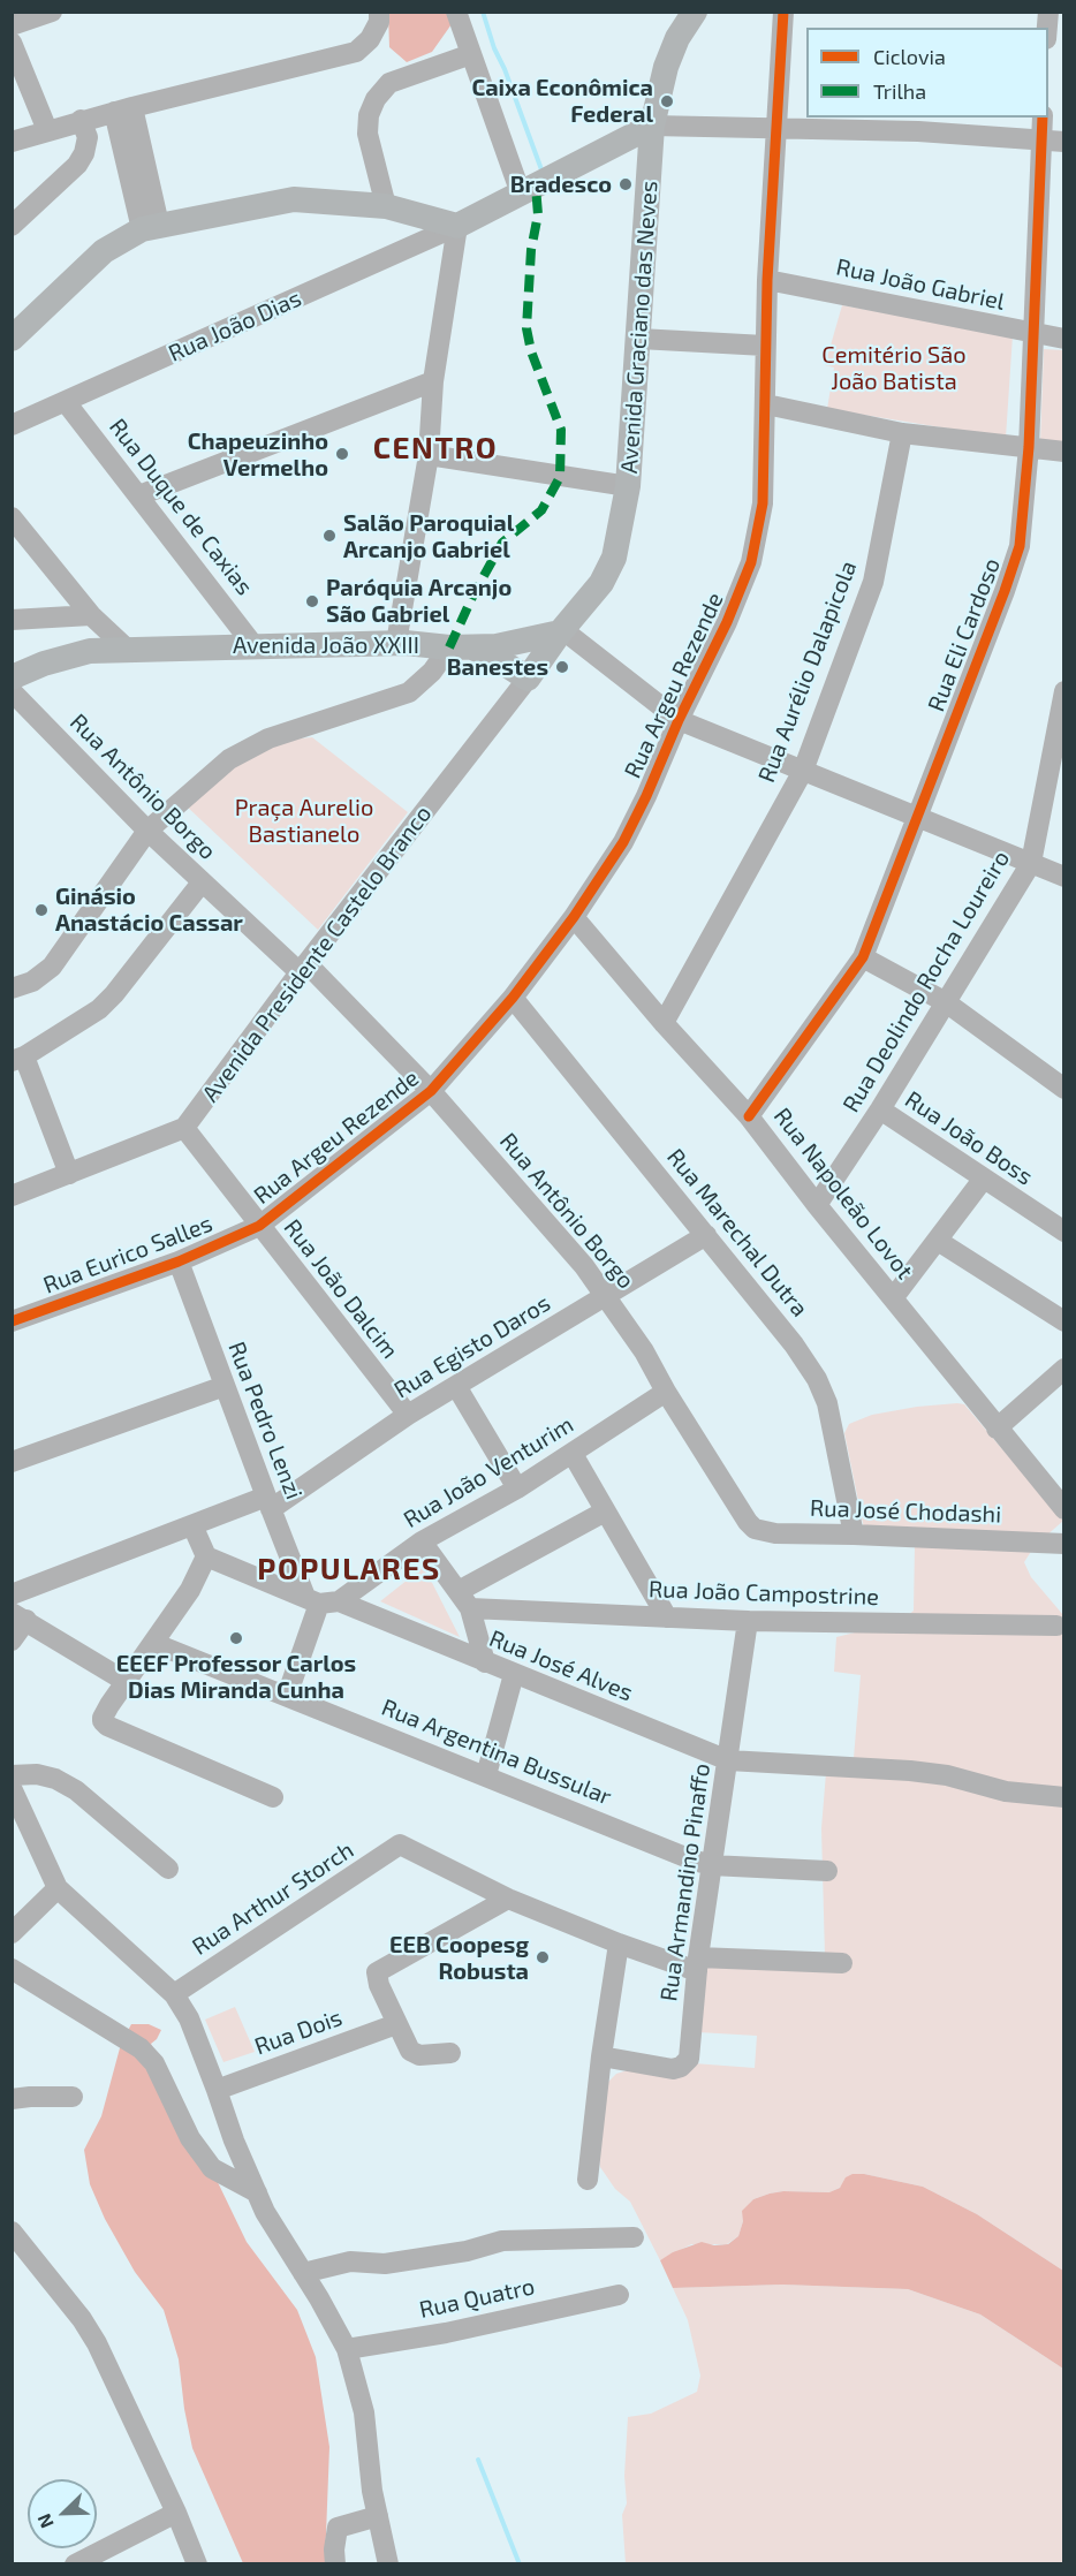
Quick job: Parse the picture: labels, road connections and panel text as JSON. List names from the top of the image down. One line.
{"streets":{"main road":["Rua João Dias","Avenida Graciano das Neves","Avenida João XXIII","Avenida Presidente Castelo Branco"],"street":["Rua João Gabriel","Rua Duque de Caxias","Rua Eli Cardoso","Rua Aurélio Dalapicola","Rua Argeu Rezende","Rua Antônio Borgo","Rua Deolindo Rocha Loureiro","Rua João Boss","Rua Napoleão Lovot","Rua Marechal Dutra","Rua Eurico Salles","Rua João Dalcim","Rua Egisto Daros","Rua Pedro Lenzi","Rua João Venturim","Rua José Chodashi","Rua João Campostrine","Rua José Alves","Rua Argentina Bussular","Rua Armandino Pinaffo","Rua Arthur Storch","Rua Dois","Rua Quatro"]},"crossings":[["Rua João Gabriel","Rua Eli Cardoso"],["Rua João Gabriel","Rua Argeu Rezende"],["Rua João Dias","Avenida Graciano das Neves"],["Rua João Dias","Rua Duque de Caxias"],["Avenida Graciano das Neves","Avenida João XXIII"],["Avenida Graciano das Neves","Avenida Presidente Castelo Branco"],["Rua Duque de Caxias","Avenida João XXIII"],["Rua Eli Cardoso","Rua Napoleão Lovot"],["Avenida João XXIII","Avenida Presidente Castelo Branco"],["Rua Aurélio Dalapicola","Rua Napoleão Lovot"],["Rua Argeu Rezende","Rua Antônio Borgo"],["Rua Argeu Rezende","Rua Napoleão Lovot"],["Rua Argeu Rezende","Rua Marechal Dutra"],["Rua Argeu Rezende","Rua Eurico Salles"],["Rua Argeu Rezende","Rua João Dalcim"],["Rua Antônio Borgo","Avenida Presidente Castelo Branco"],["Rua Antônio Borgo","Rua Egisto Daros"],["Rua Antônio Borgo","Rua João Venturim"],["Rua Antônio Borgo","Rua José Chodashi"],["Avenida Presidente Castelo Branco","Rua João Dalcim"],["Rua Deolindo Rocha Loureiro","Rua João Boss"],["Rua Deolindo Rocha Loureiro","Rua Napoleão Lovot"],["Rua Marechal Dutra","Rua Egisto Daros"],["Rua Marechal Dutra","Rua José Chodashi"],["Rua Eurico Salles","Rua João Dalcim"],["Rua Eurico Salles","Rua Pedro Lenzi"],["Rua João Dalcim","Rua Egisto Daros"],["Rua Egisto Daros","Rua Pedro Lenzi"],["Rua Pedro Lenzi","Rua João Venturim"],["Rua Pedro Lenzi","Rua José Alves"],["Rua João Venturim","Rua José Alves"],["Rua João Campostrine","Rua Armandino Pinaffo"],["Rua José Alves","Rua Armandino Pinaffo"],["Rua Argentina Bussular","Rua Armandino Pinaffo"]],"districts":["CENTRO","POPULARES"],"parks":["Cemitério São João Batista","Praça Aurelio Bastianelo"],"places":["Caixa Econômica Federal","Bradesco","Chapeuzinho Vermelho","Salão Paroquial Arcanjo Gabriel","Paróquia Arcanjo São Gabriel","Banestes","Ginásio Anastácio Cassar","EEEF Professor Carlos Dias Miranda Cunha","EEB Coopesg Robusta"],"legend":["Ciclovia","Trilha"],"north":"bottom left"}
